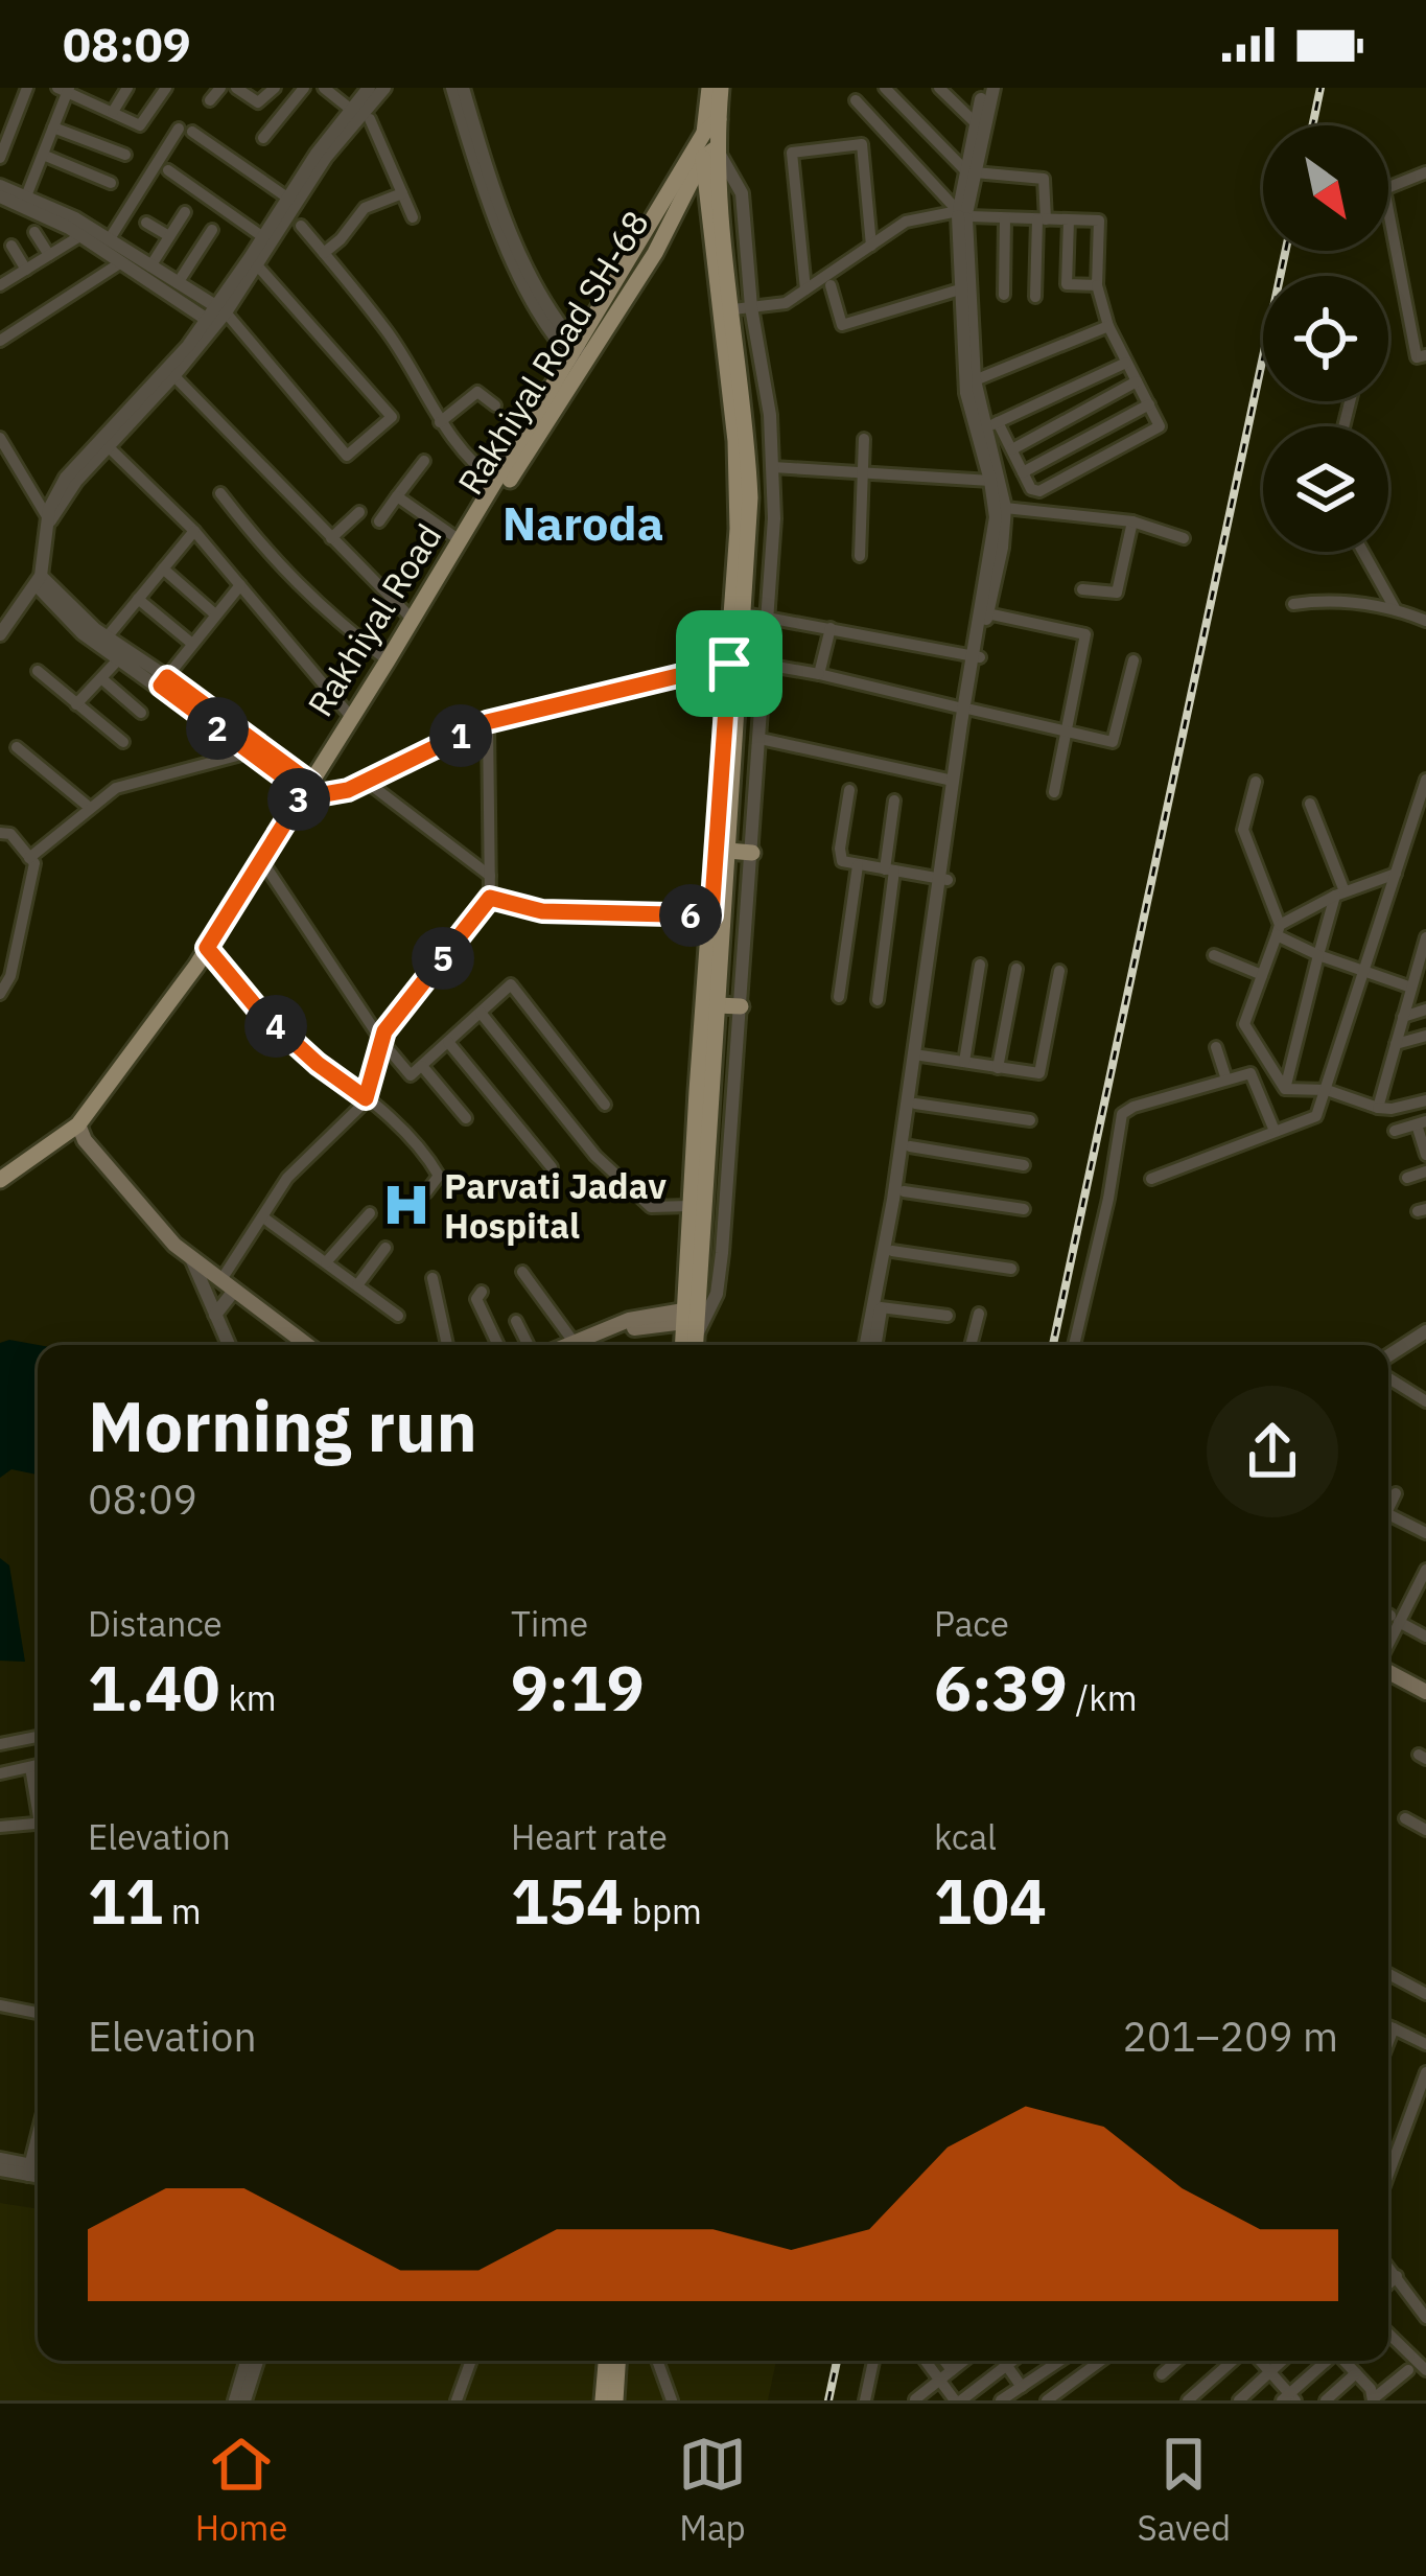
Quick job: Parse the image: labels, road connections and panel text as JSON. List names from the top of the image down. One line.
{"streets":{"main road":["Rakhiyal Road SH-68","Rakhiyal Road"]},"crossings":[["Rakhiyal Road SH-68","Rakhiyal Road"]],"districts":["Naroda"],"places":{"hospital":["Parvati Jadav Hospital"]},"north":"bottom right","page":{"status":"08:09","pins":["2","1","3","6","5","4"],"heading":["Morning run","08:09"],"stats":[["Distance","1.40 km"],["Time","9:19"],["Pace","6:39 /km"],["Elevation","11 m"],["Heart rate","154 bpm"],["kcal","104"]],"chart":["Elevation","201–209 m"],"tabs":["Home","Map","Saved"]}}
